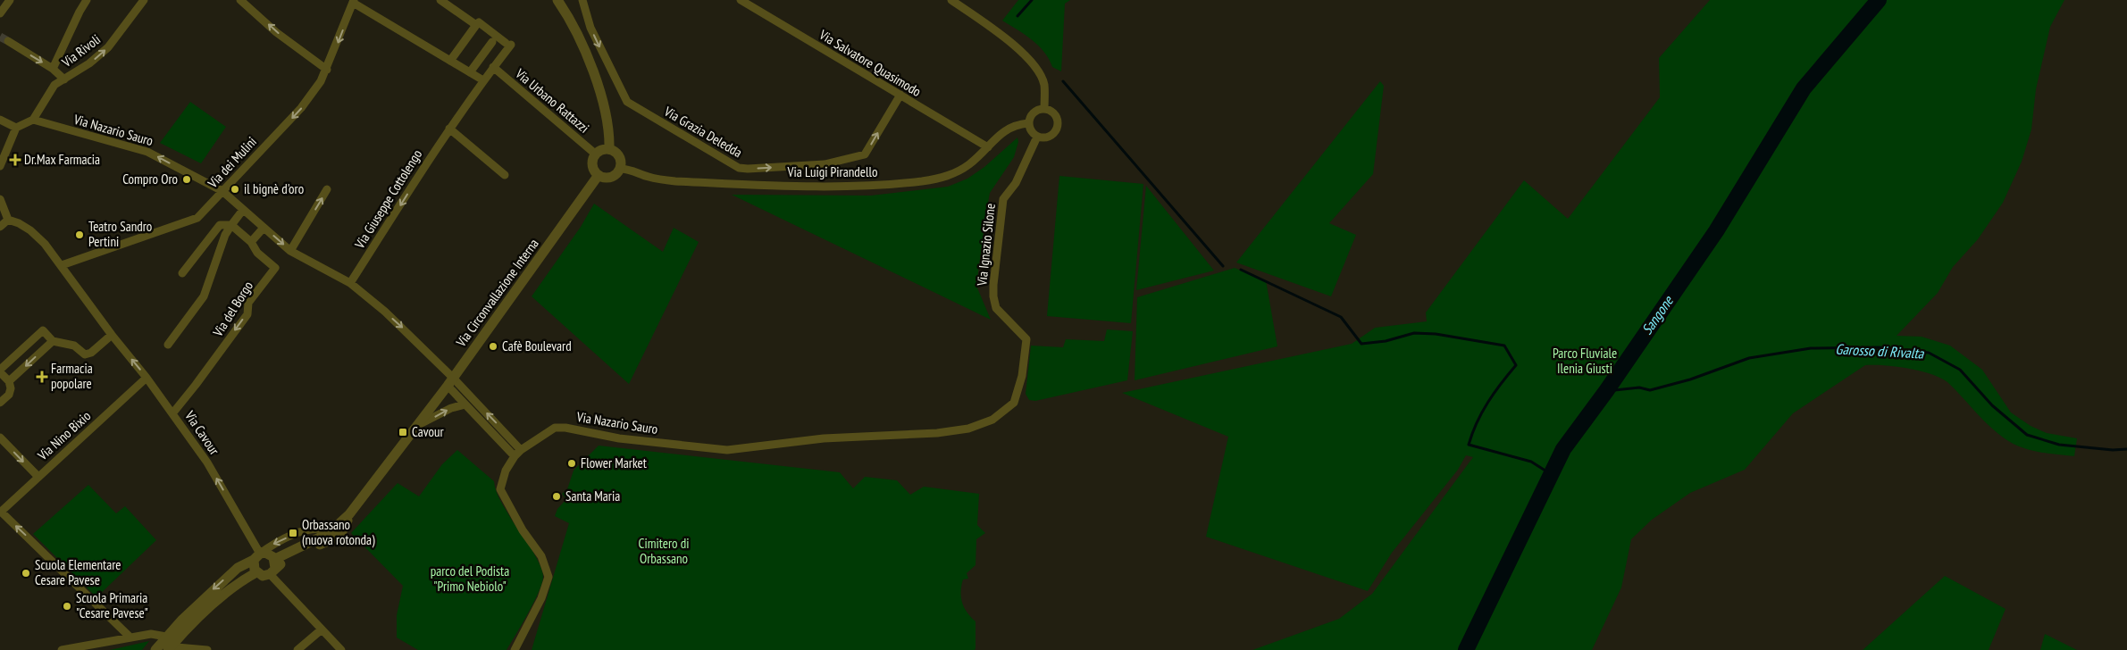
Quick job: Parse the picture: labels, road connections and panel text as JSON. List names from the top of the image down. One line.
{"streets":{"street":["Via Rivoli","Via Salvatore Quasimodo","Via Urbano Rattazzi","Via Nazario Sauro","Via Grazia Deledda","Via dei Mulini","Via Luigi Pirandello","Via Giuseppe Cottolengo","Via Ignazio Silone","Via Circonvallazione Interna","Via del Borgo","Via Cavour","Via Nino Bixio"]},"crossings":[["Via Rivoli","Via Nazario Sauro"],["Via Salvatore Quasimodo","Via Grazia Deledda"],["Via Salvatore Quasimodo","Via Luigi Pirandello"],["Via Urbano Rattazzi","Via Luigi Pirandello"],["Via Urbano Rattazzi","Via Giuseppe Cottolengo"],["Via Urbano Rattazzi","Via Circonvallazione Interna"],["Via Nazario Sauro","Via dei Mulini"],["Via Nazario Sauro","Via Giuseppe Cottolengo"],["Via Nazario Sauro","Via Ignazio Silone"],["Via Nazario Sauro","Via Circonvallazione Interna"],["Via dei Mulini","Via Cavour"],["Via Luigi Pirandello","Via Ignazio Silone"],["Via Luigi Pirandello","Via Circonvallazione Interna"],["Via Circonvallazione Interna","Via Cavour"],["Via del Borgo","Via Cavour"],["Via Cavour","Via Nino Bixio"]],"one_way":["Via dei Mulini","Via Cavour"],"water":["Sangone","Garosso di Rivalta"],"parks":["Parco Fluviale Ilenia Giusti","Cimitero di Orbassano","parco del Podista \"Primo Nebiolo\""],"places":{"health":["Dr.Max Farmacia","Farmacia popolare"],"other":["Compro Oro","il bignè d'oro","Teatro Sandro Pertini","Cafè Boulevard","Flower Market","Santa Maria","Scuola Elementare Cesare Pavese","Scuola Primaria \"Cesare Pavese\""],"transit":["Cavour","Orbassano (nuova rotonda)"]}}
